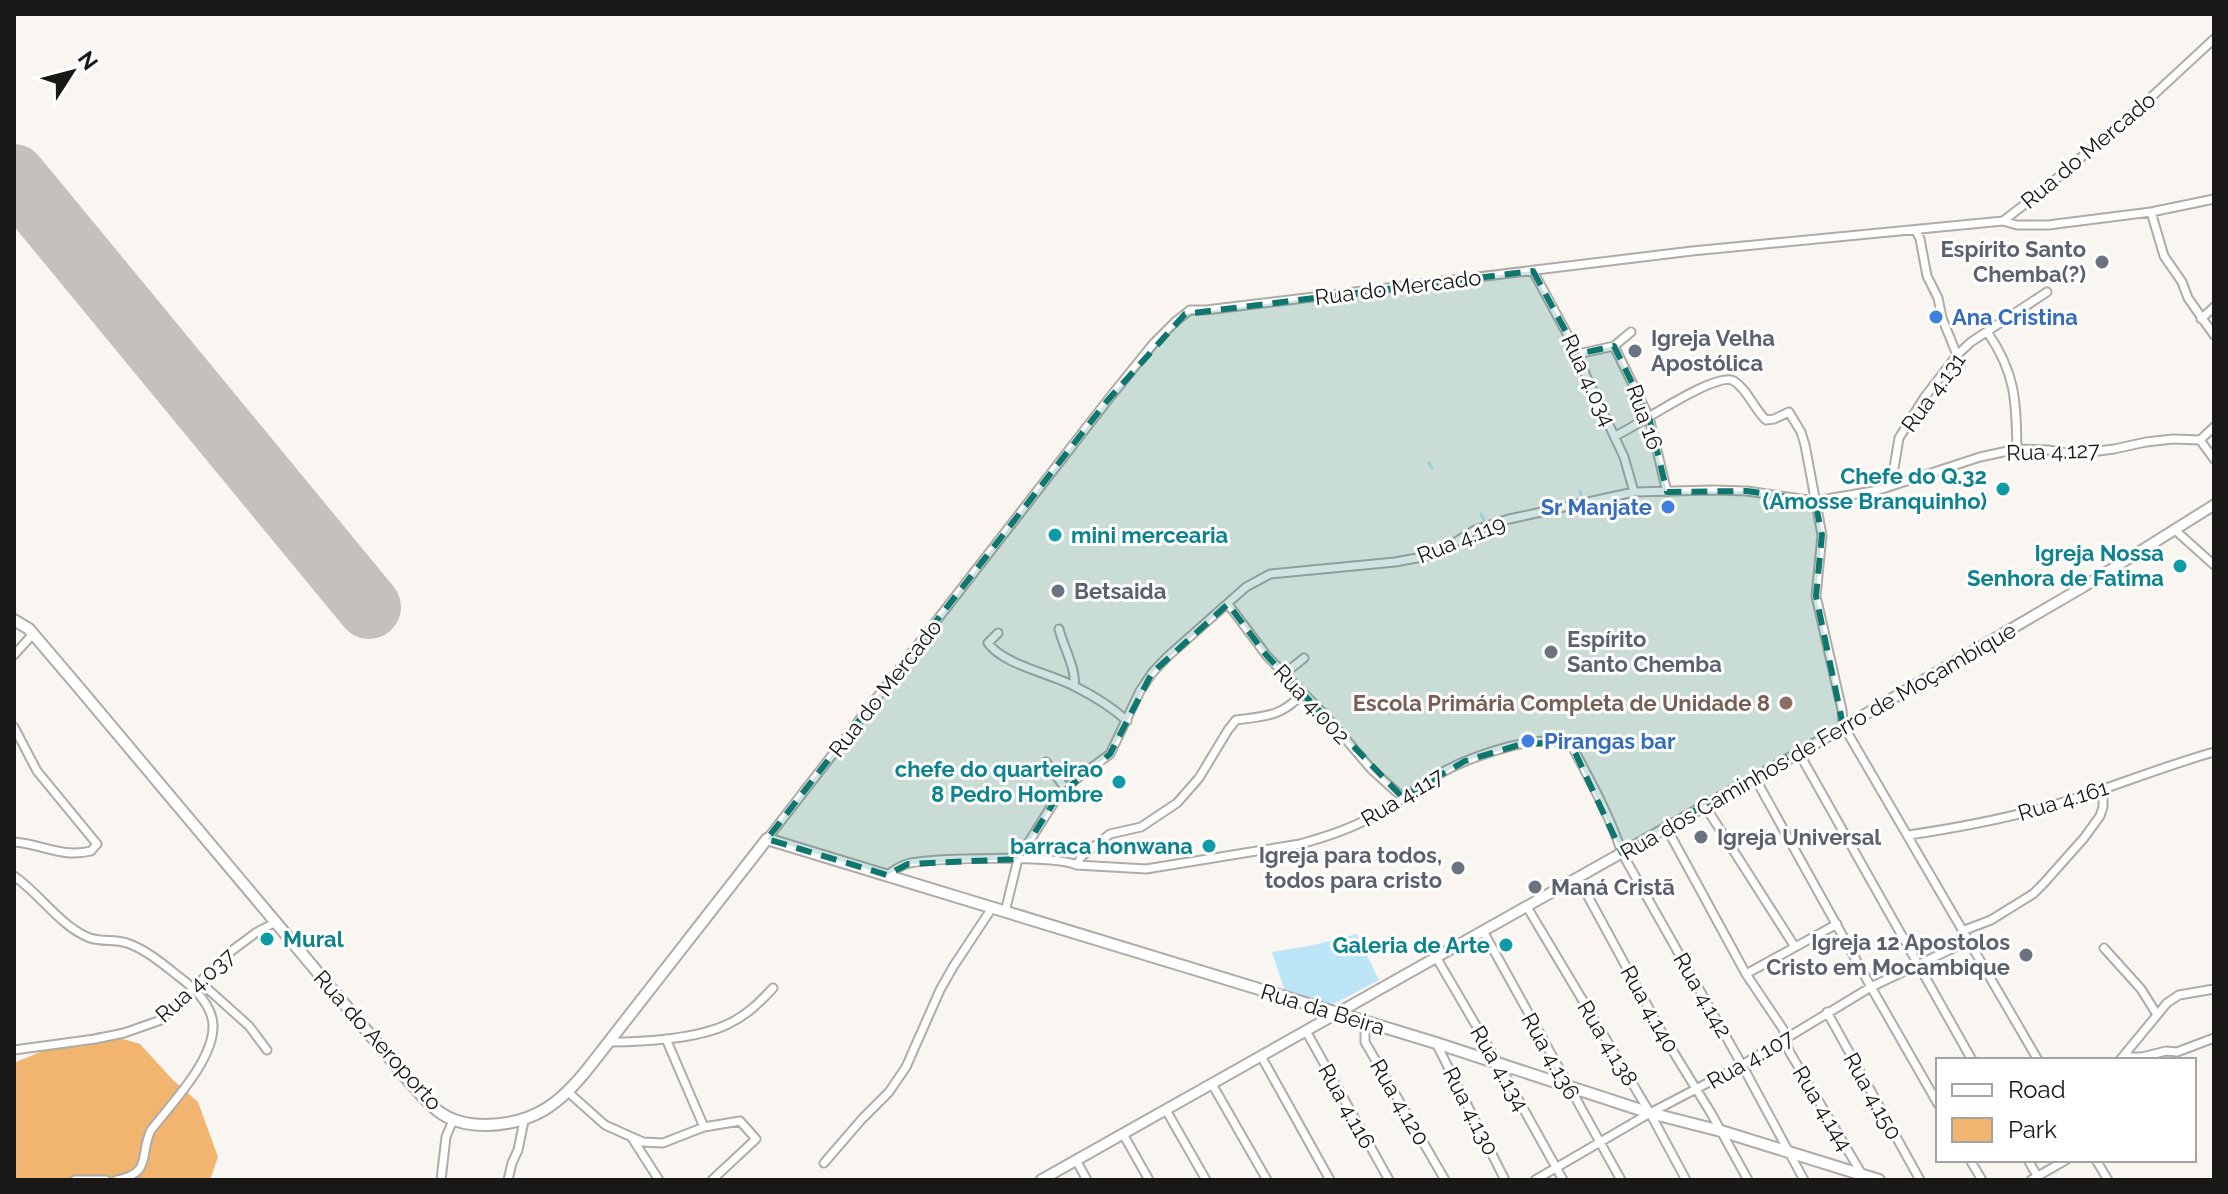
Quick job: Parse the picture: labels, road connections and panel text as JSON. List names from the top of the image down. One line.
{"streets":{"main road":["Rua da Beira","Rua do Aeroporto"],"street":["Rua do Mercado","Rua 4.034","Rua 4.131","Rua 16","Rua 4.127","Rua 4.119","Rua 4.002","Rua dos Caminhos de Ferro de Moçambique","Rua 4.117","Rua 4.161","Rua 4.037","Rua 4.142","Rua 4.140","Rua 4.138","Rua 4.136","Rua 4.107","Rua 4.134","Rua 4.150","Rua 4.120","Rua 4.116","Rua 4.144","Rua 4.130"]},"crossings":[["Rua do Mercado","Rua 4.034"],["Rua do Mercado","Rua da Beira"],["Rua do Mercado","Rua do Aeroporto"],["Rua 4.034","Rua 4.119"],["Rua 4.131","Rua 4.127"],["Rua 16","Rua 4.119"],["Rua 4.127","Rua 4.119"],["Rua 4.119","Rua 4.002"],["Rua 4.119","Rua 4.117"],["Rua 4.119","Rua da Beira"],["Rua 4.002","Rua 4.117"],["Rua dos Caminhos de Ferro de Moçambique","Rua 4.117"],["Rua dos Caminhos de Ferro de Moçambique","Rua 4.142"],["Rua dos Caminhos de Ferro de Moçambique","Rua da Beira"],["Rua dos Caminhos de Ferro de Moçambique","Rua 4.140"],["Rua dos Caminhos de Ferro de Moçambique","Rua 4.138"],["Rua dos Caminhos de Ferro de Moçambique","Rua 4.136"],["Rua dos Caminhos de Ferro de Moçambique","Rua 4.134"],["Rua dos Caminhos de Ferro de Moçambique","Rua 4.116"],["Rua dos Caminhos de Ferro de Moçambique","Rua 4.144"],["Rua 4.117","Rua 4.142"],["Rua 4.117","Rua da Beira"],["Rua 4.037","Rua do Aeroporto"],["Rua 4.142","Rua da Beira"],["Rua 4.142","Rua 4.107"],["Rua da Beira","Rua 4.140"],["Rua da Beira","Rua do Aeroporto"],["Rua da Beira","Rua 4.138"],["Rua da Beira","Rua 4.136"],["Rua da Beira","Rua 4.107"],["Rua da Beira","Rua 4.134"],["Rua da Beira","Rua 4.120"],["Rua da Beira","Rua 4.144"],["Rua da Beira","Rua 4.130"],["Rua 4.140","Rua 4.107"],["Rua 4.138","Rua 4.107"],["Rua 4.136","Rua 4.107"],["Rua 4.107","Rua 4.134"],["Rua 4.107","Rua 4.150"],["Rua 4.107","Rua 4.144"]],"places":["Espírito Santo Chemba(?)","Ana Cristina","Igreja Velha Apostólica","Chefe do Q.32 (Amosse Branquinho)","Sr Manjate","mini mercearia","Igreja Nossa Senhora de Fatima","Betsaida","Espírito Santo Chemba","Escola Primária Completa de Unidade 8","Pirangas bar","chefe do quarteirao 8 Pedro Hombre","Igreja Universal","barraca honwana","Igreja para todos, todos para cristo","Maná Cristã","Mural","Galeria de Arte","Igreja 12 Apostolos Cristo em Mocambique"],"legend":["Road","Park"],"north":"top right"}
